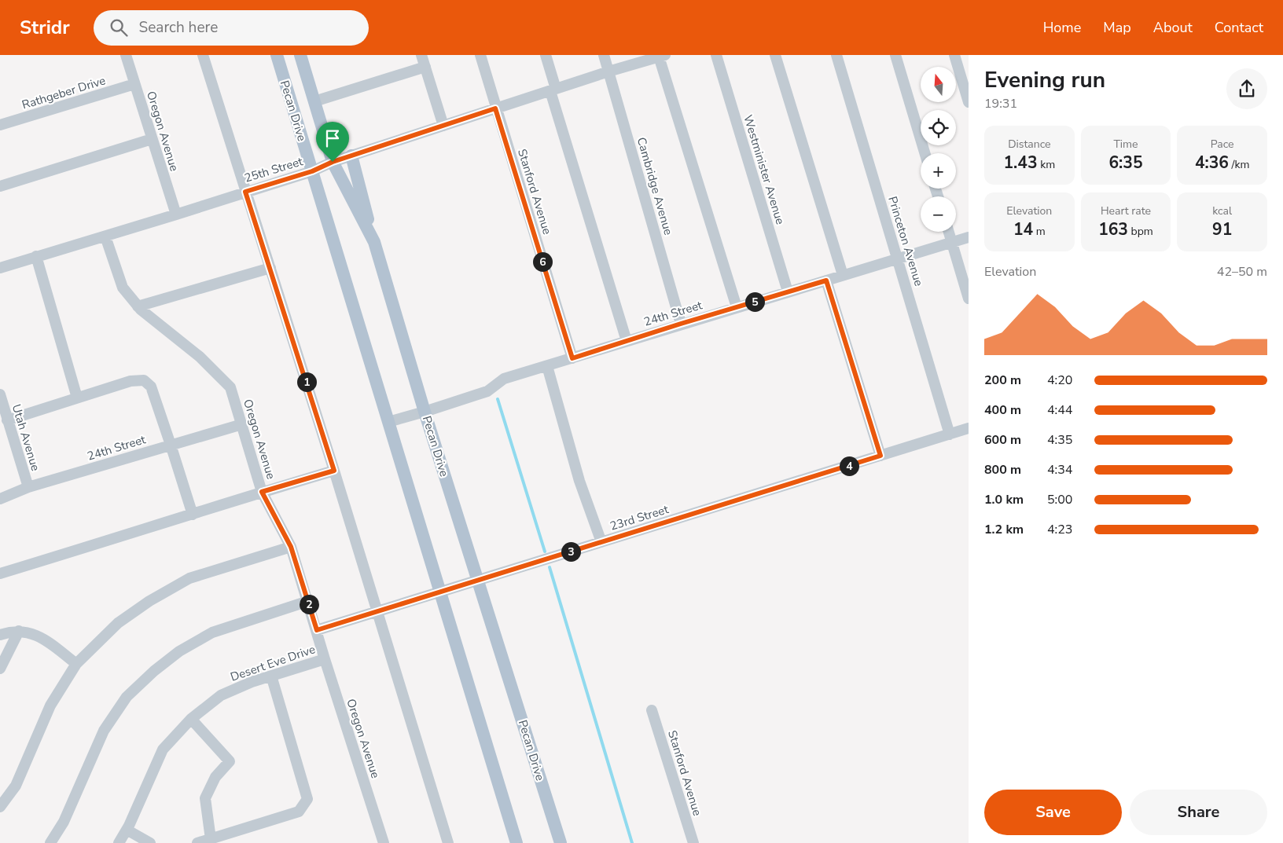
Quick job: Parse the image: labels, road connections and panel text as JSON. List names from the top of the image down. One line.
{"streets":{"main road":["Pecan Drive"],"street":["Rathgeber Drive","Oregon Avenue","25th Street","Westminister Avenue","Cambridge Avenue","Stanford Avenue","Princeton Avenue","24th Street","Utah Avenue","23rd Street","Desert Eve Drive"]},"crossings":[["Rathgeber Drive","Oregon Avenue"],["Pecan Drive","25th Street"],["Pecan Drive","24th Street"],["Pecan Drive","23rd Street"],["Oregon Avenue","25th Street"],["Oregon Avenue","24th Street"],["Oregon Avenue","23rd Street"],["Oregon Avenue","Desert Eve Drive"],["25th Street","Cambridge Avenue"],["25th Street","Stanford Avenue"],["Westminister Avenue","24th Street"],["Cambridge Avenue","24th Street"],["Stanford Avenue","24th Street"],["Princeton Avenue","24th Street"],["Princeton Avenue","23rd Street"],["24th Street","Utah Avenue"]],"north":"top","page":{"header":"Stridr","search":"Search here","nav":["Home","Map","About","Contact"],"heading":["Evening run","19:31"],"map_buttons":["+","−"],"stats":[["Distance","1.43 km"],["Time","6:35"],["Pace","4:36 /km"],["Elevation","14 m"],["Heart rate","163 bpm"],["kcal","91"]],"pins":["6","5","1","4","3","2"],"chart":["Elevation","42–50 m"],"list":[{"name":"200 m","note":"4:20"},{"name":"400 m","note":"4:44"},{"name":"600 m","note":"4:35"},{"name":"800 m","note":"4:34"},{"name":"1.0 km","note":"5:00"},{"name":"1.2 km","note":"4:23"}],"buttons":["Save","Share"]}}
